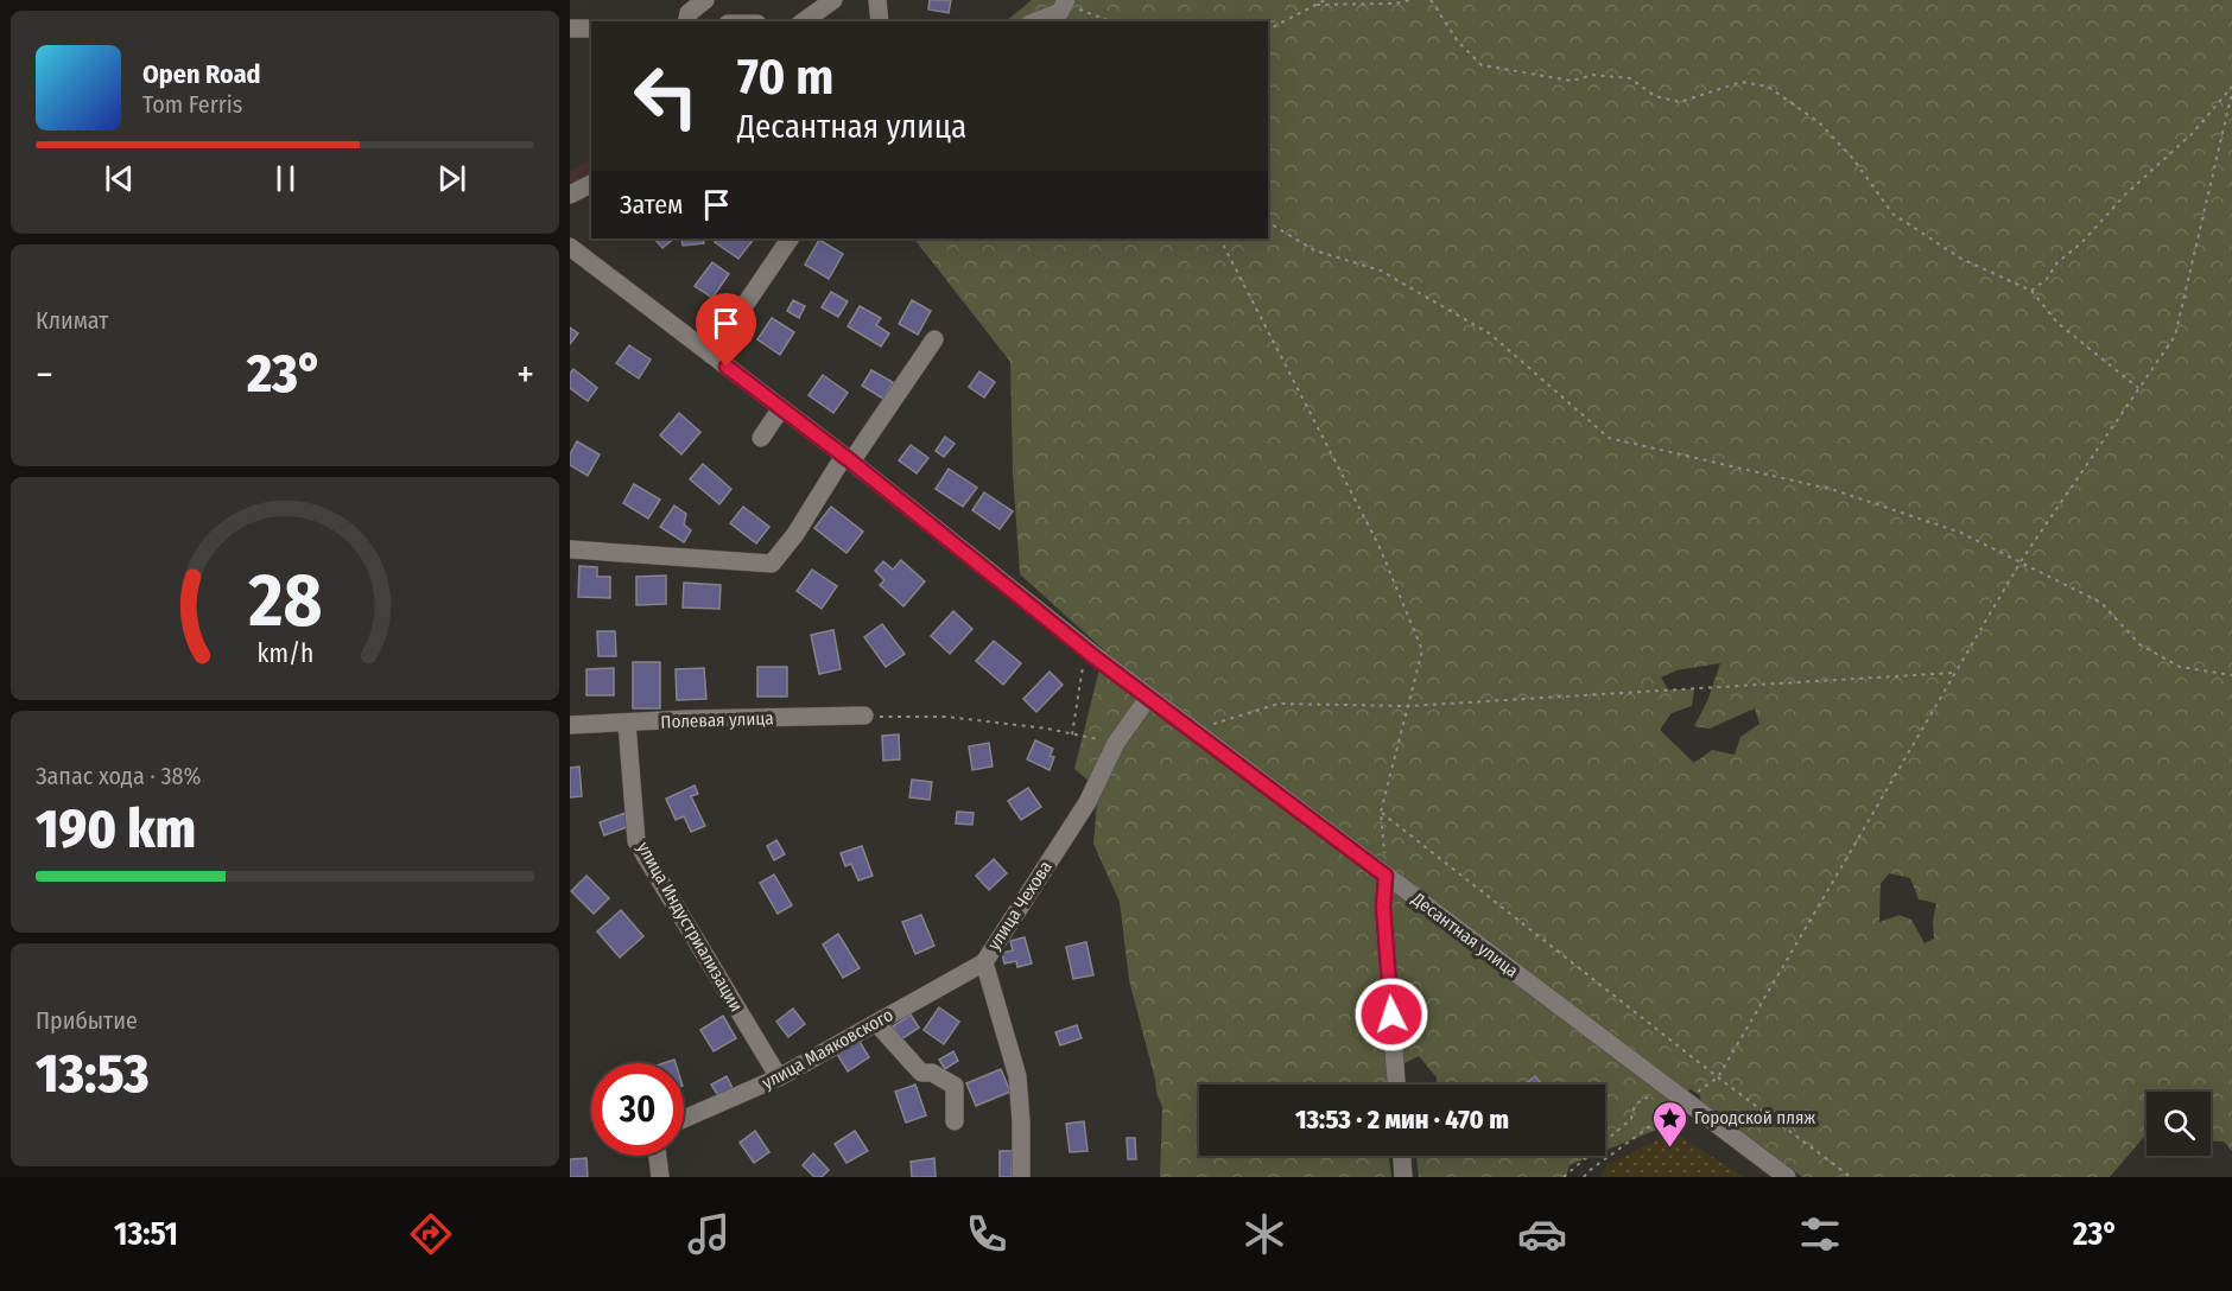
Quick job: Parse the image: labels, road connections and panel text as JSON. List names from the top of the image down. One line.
{"streets":{"street":["Полевая улица","улица Чехова","улица Индустриализации","Десантная улица","улица Маяковского"]},"crossings":[["Полевая улица","улица Индустриализации"],["улица Чехова","Десантная улица"],["улица Чехова","улица Маяковского"],["улица Индустриализации","улица Маяковского"]],"places":{"place":["Городской пляж"]},"page":{"turn":["70 m","Десантная улица"],"song":["Open Road","Tom Ferris"],"then":"Затем","tile":["Климат",["Запас хода · 38%","190 km"],["Прибытие","13:53"]],"heat":["−","23°","+"],"limit":"30","trip":"13:53 · 2 мин · 470 m","tabs":["13:51","23°"],"gauge":["28","km/h"]}}
